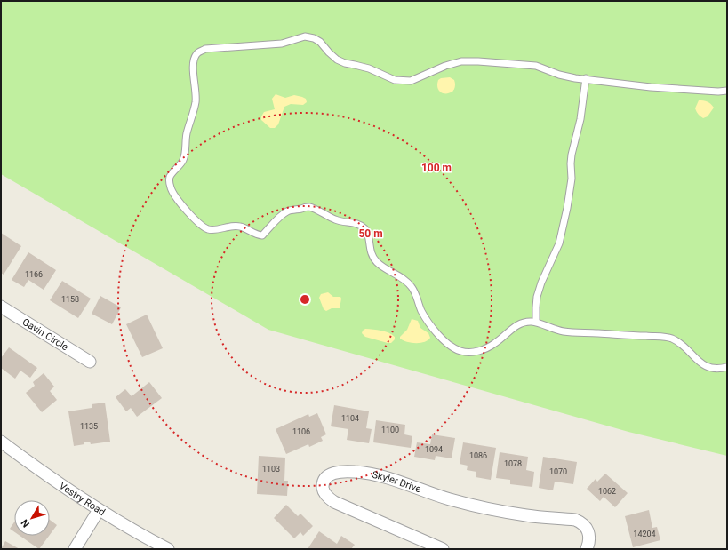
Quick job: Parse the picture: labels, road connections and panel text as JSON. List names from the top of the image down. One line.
{"streets":{"street":["Gavin Circle","Skyler Drive","Vestry Road"]},"house_numbers":["1166","1158","1104","1135","1100","1106","1094","1086","1078","1103","1070","1062","14204"],"north":"bottom left","rings":["100 m","50 m"]}
